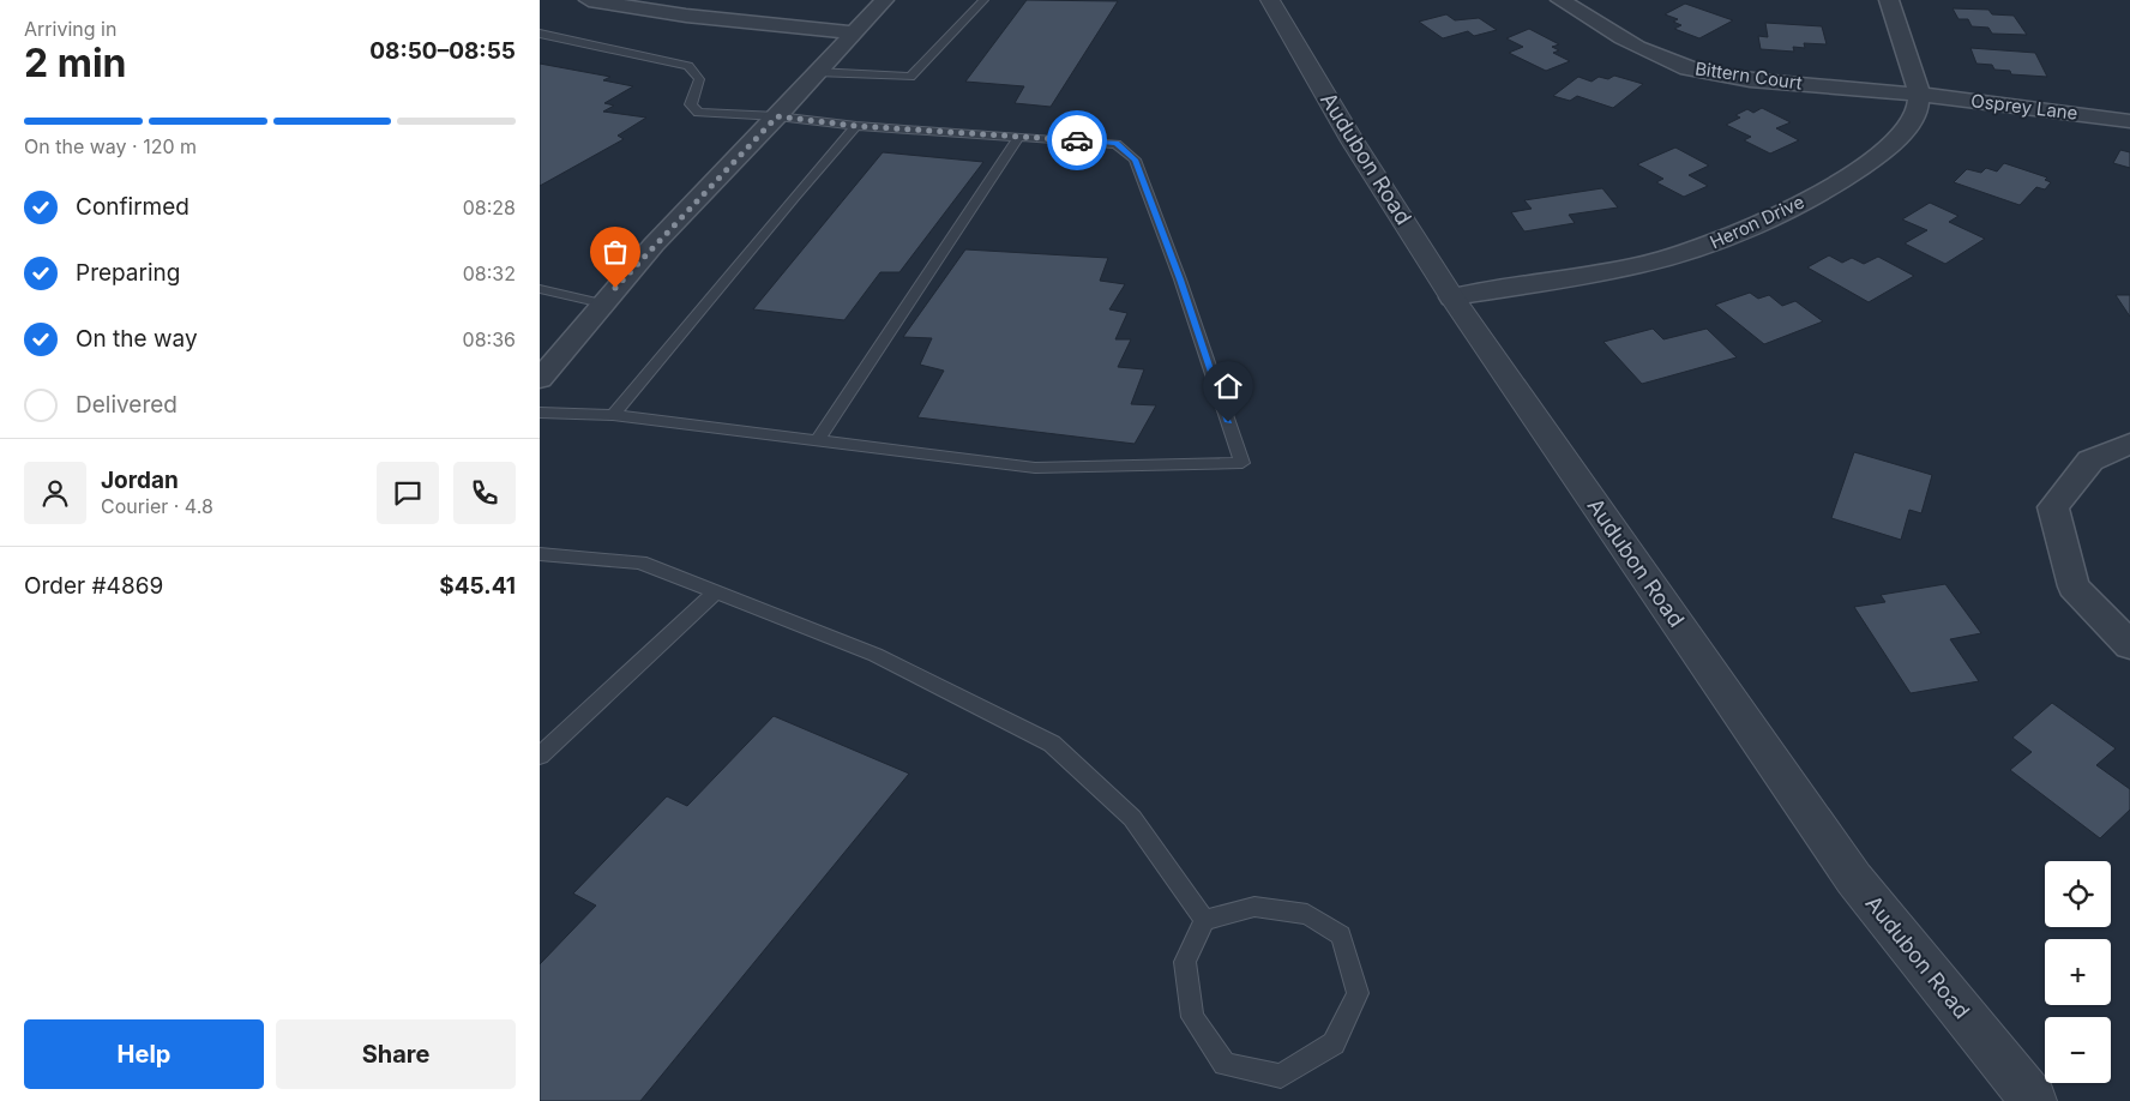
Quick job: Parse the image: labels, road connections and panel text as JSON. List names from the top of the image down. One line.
{"streets":{"street":["Bittern Court","Osprey Lane","Audubon Road","Heron Drive"]},"crossings":[["Bittern Court","Osprey Lane"],["Bittern Court","Heron Drive"],["Osprey Lane","Heron Drive"],["Audubon Road","Heron Drive"]],"page":{"heading":["2 min","Arriving in","08:50–08:55"],"panel":["Jordan","Courier · 4.8","Order #4869","$45.41"],"bar":"On the way · 120 m","list":[["Confirmed","08:28"],["Preparing","08:32"],["On the way","08:36"],"Delivered"],"map_buttons":["+","−"],"buttons":["Help","Share"]}}
